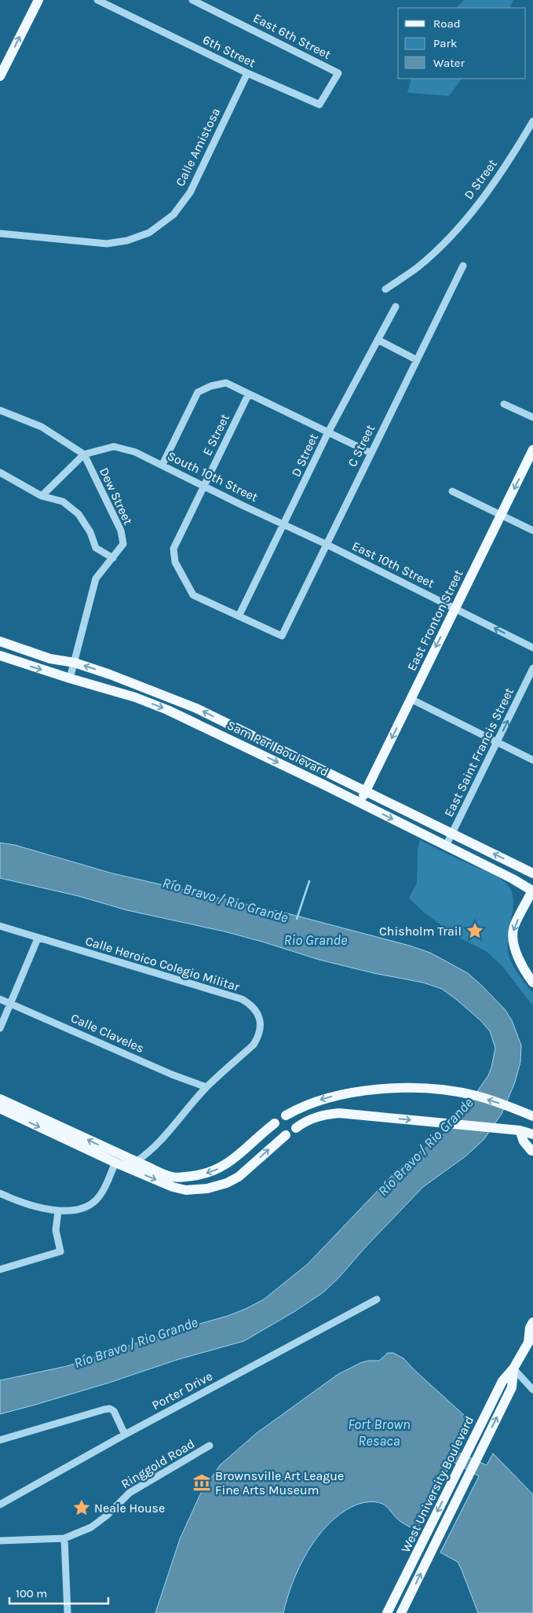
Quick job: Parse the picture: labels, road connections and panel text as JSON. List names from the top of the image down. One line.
{"streets":{"main road":["East Fronton Street","Sam Perl Boulevard","West University Boulevard"],"street":["East 6th Street","6th Street","Calle Amistosa","D Street","E Street","C Street","South 10th Street","Dew Street","East 10th Street","East Saint Francis Street","Calle Heroico Colegio Militar","Calle Claveles","Porter Drive","Ringgold Road"]},"crossings":[["East 6th Street","6th Street"],["6th Street","Calle Amistosa"],["D Street","E Street"],["D Street","C Street"],["D Street","South 10th Street"],["E Street","C Street"],["E Street","South 10th Street"],["C Street","South 10th Street"],["C Street","East 10th Street"],["South 10th Street","Dew Street"],["South 10th Street","East 10th Street"],["Dew Street","Sam Perl Boulevard"],["East 10th Street","East Fronton Street"],["East Fronton Street","Sam Perl Boulevard"],["Sam Perl Boulevard","East Saint Francis Street"],["Calle Heroico Colegio Militar","Calle Claveles"]],"one_way":["East 10th Street","East Fronton Street","East Saint Francis Street"],"water":["Río Bravo / Rio Grande","Rio Grande","Fort Brown Resaca"],"places":{"place":["Chisholm Trail","Neale House"],"museum":["Brownsville Art League Fine Arts Museum"]},"legend":["Road","Park","Water"],"scale_bar":"100 m"}
